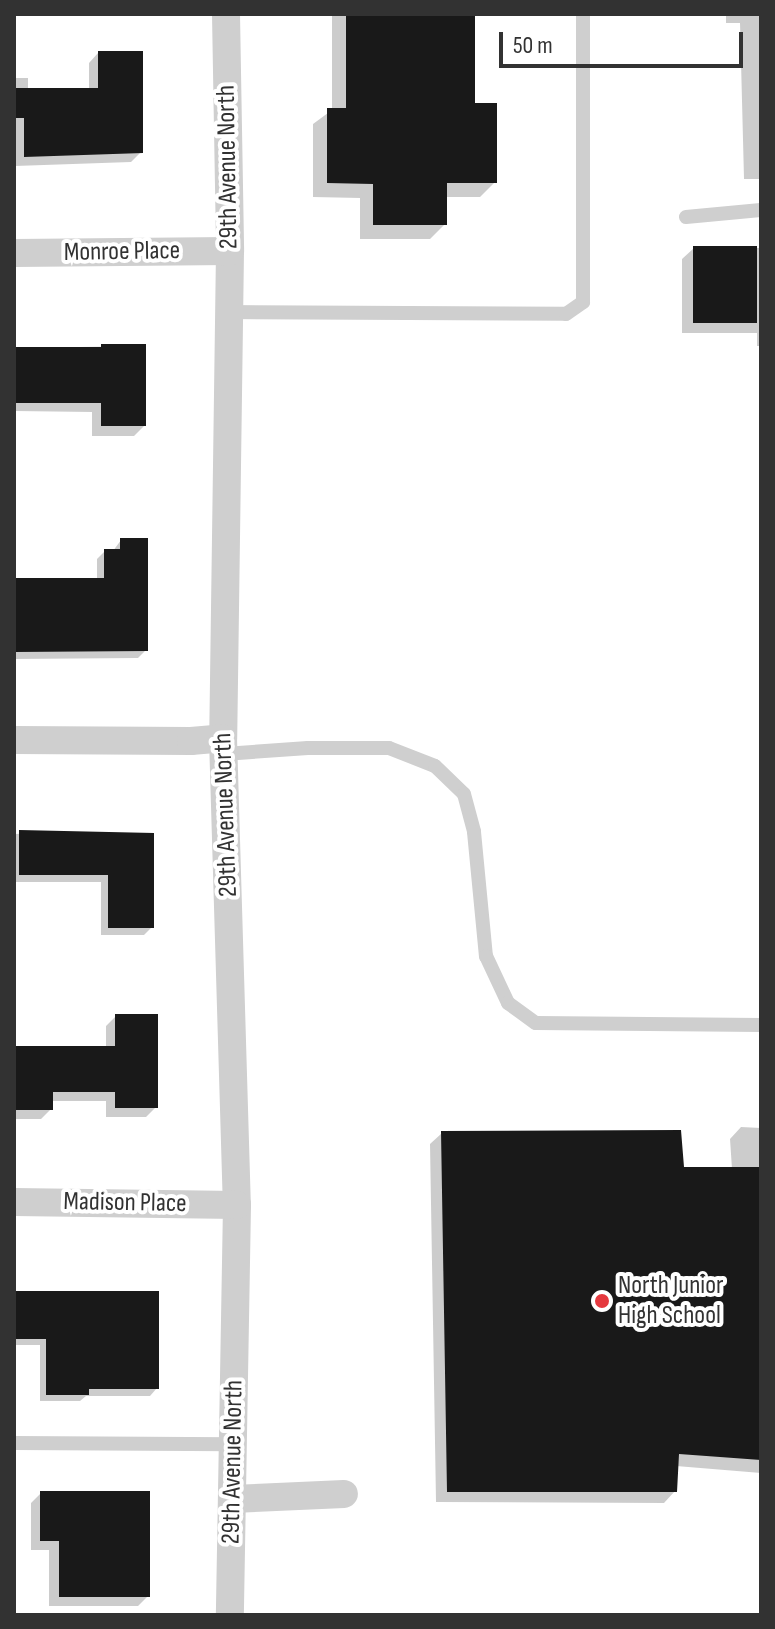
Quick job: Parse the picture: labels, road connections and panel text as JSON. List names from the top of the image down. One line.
{"streets":{"street":["29th Avenue North","Monroe Place","Madison Place"]},"crossings":[["29th Avenue North","Monroe Place"],["29th Avenue North","Madison Place"]],"places":["North Junior High School"],"scale_bar":"50 m"}
